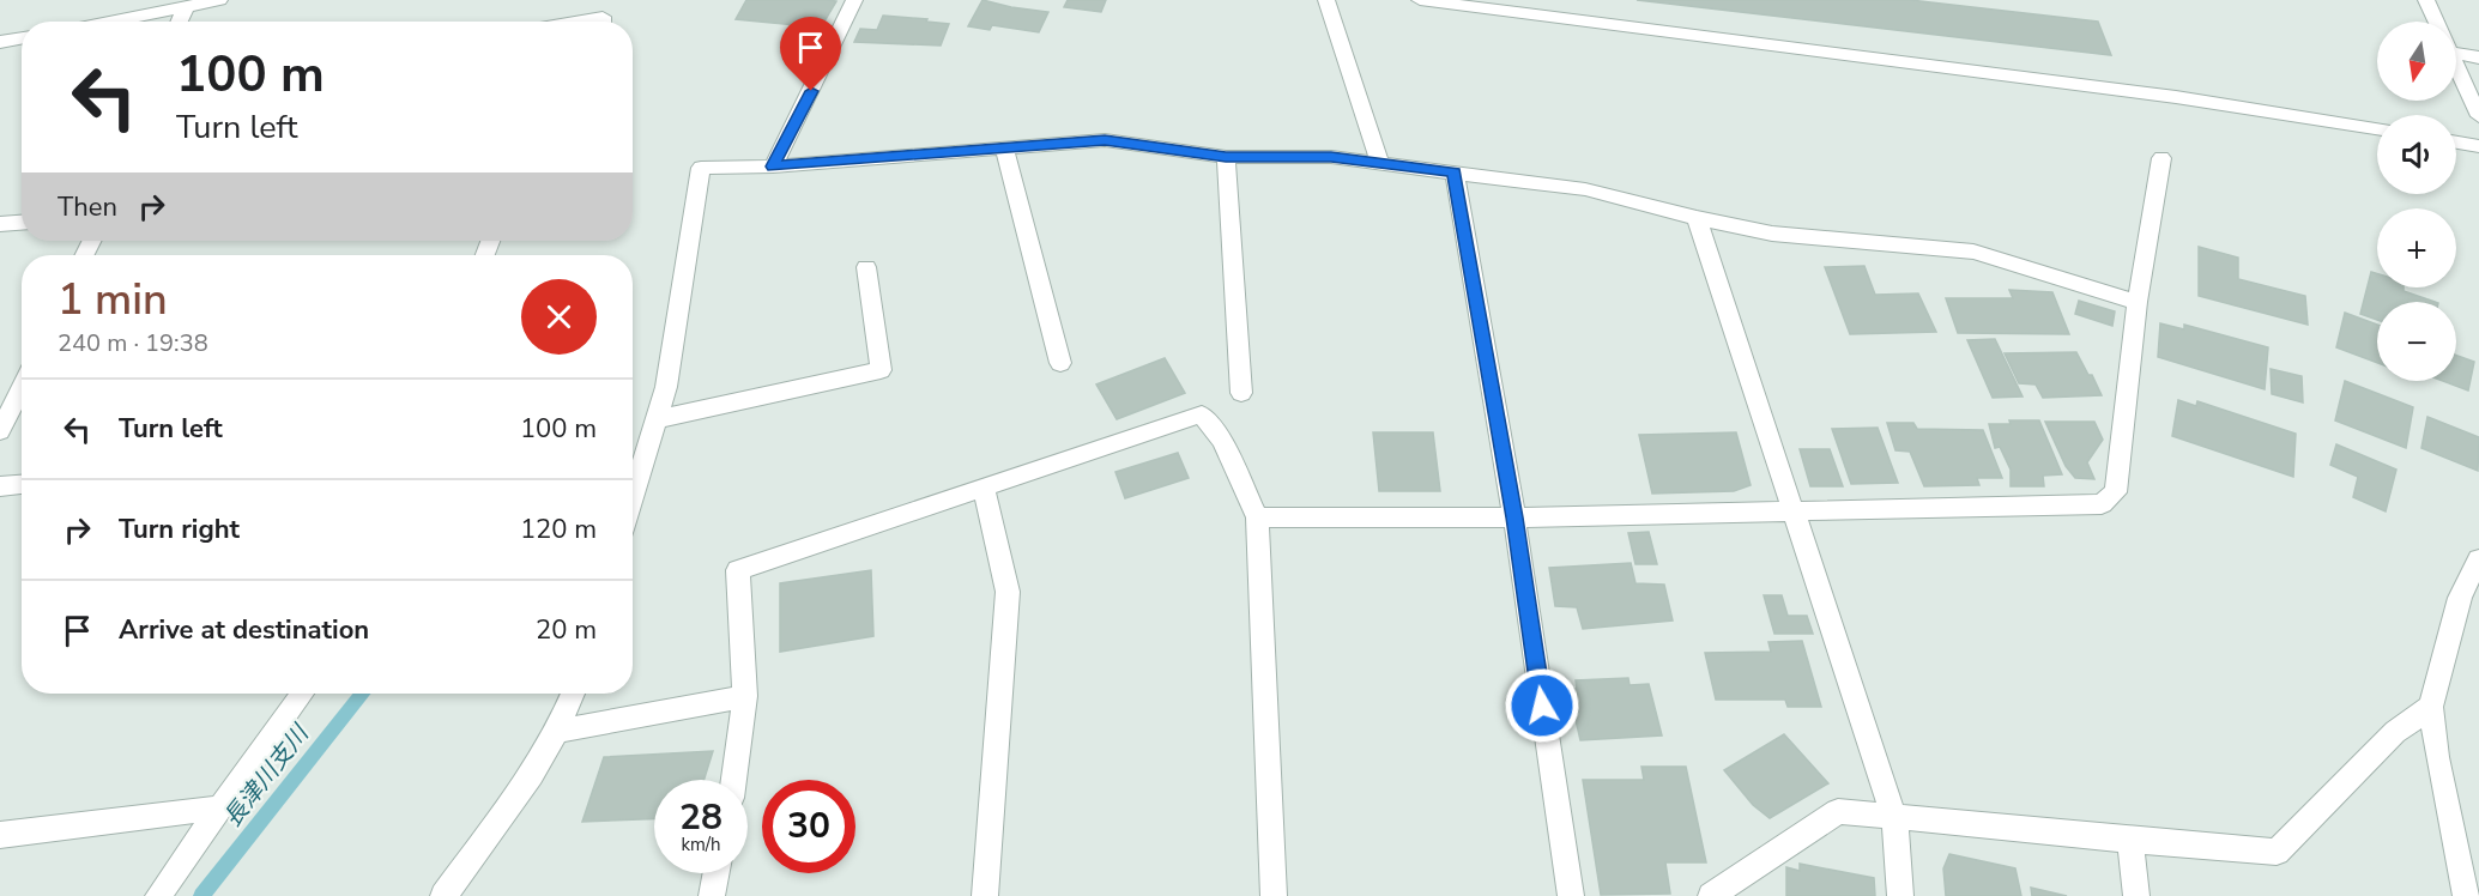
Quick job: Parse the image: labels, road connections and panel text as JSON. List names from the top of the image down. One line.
{"water":["長津川支川"],"north":"bottom","page":{"map_buttons":["+","−"],"turn":["100 m","Turn left"],"then":"Then","heading":["1 min","240 m · 19:38"],"list":[{"name":"Turn left","value":"100 m"},{"name":"Turn right","value":"120 m"},{"name":"Arrive at destination","value":"20 m"}],"speed":"28 km/h","limit":"30"}}
